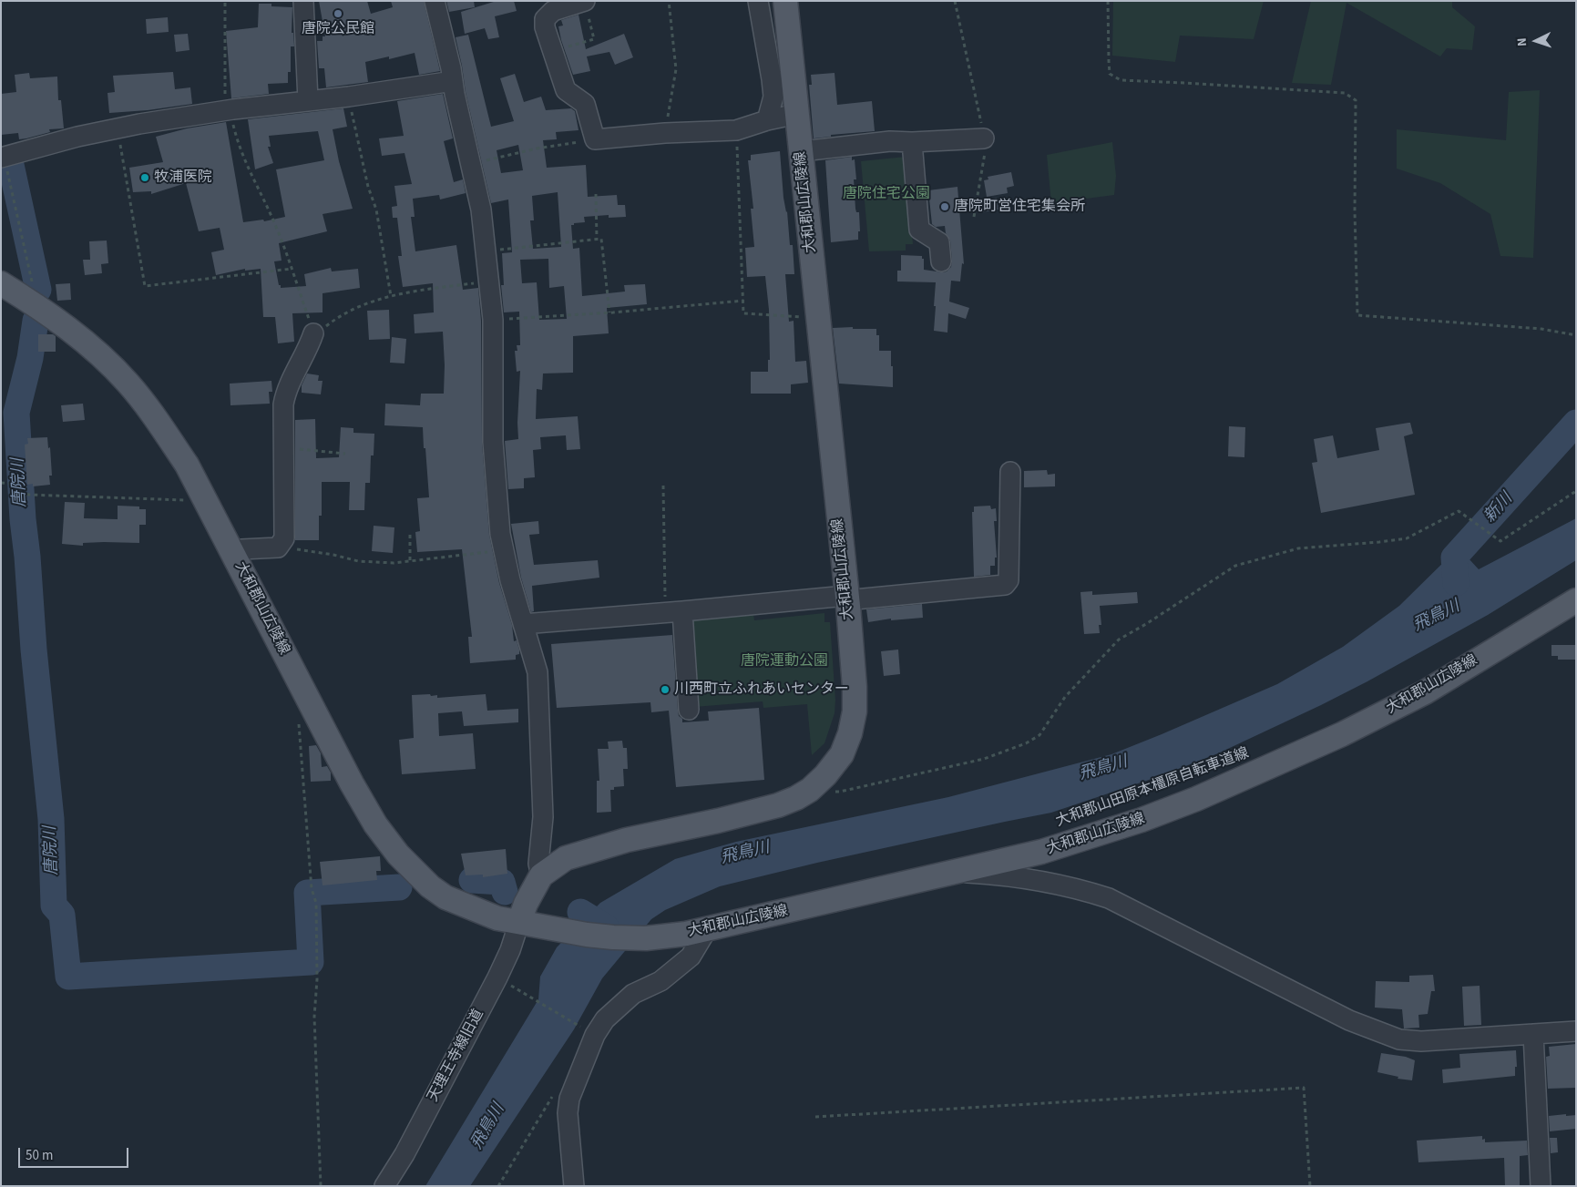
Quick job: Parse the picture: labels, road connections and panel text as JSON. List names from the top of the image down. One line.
{"streets":{"main road":["大和郡山広陵線"],"street":["天理王寺線旧道"]},"crossings":[["大和郡山広陵線","天理王寺線旧道"]],"water":["唐院川","新川","飛鳥川"],"parks":["唐院住宅公園","唐院運動公園"],"places":["唐院公民館","牧浦医院","唐院町営住宅集会所","川西町立ふれあいセンター"],"scale_bar":"50 m","north":"left"}
